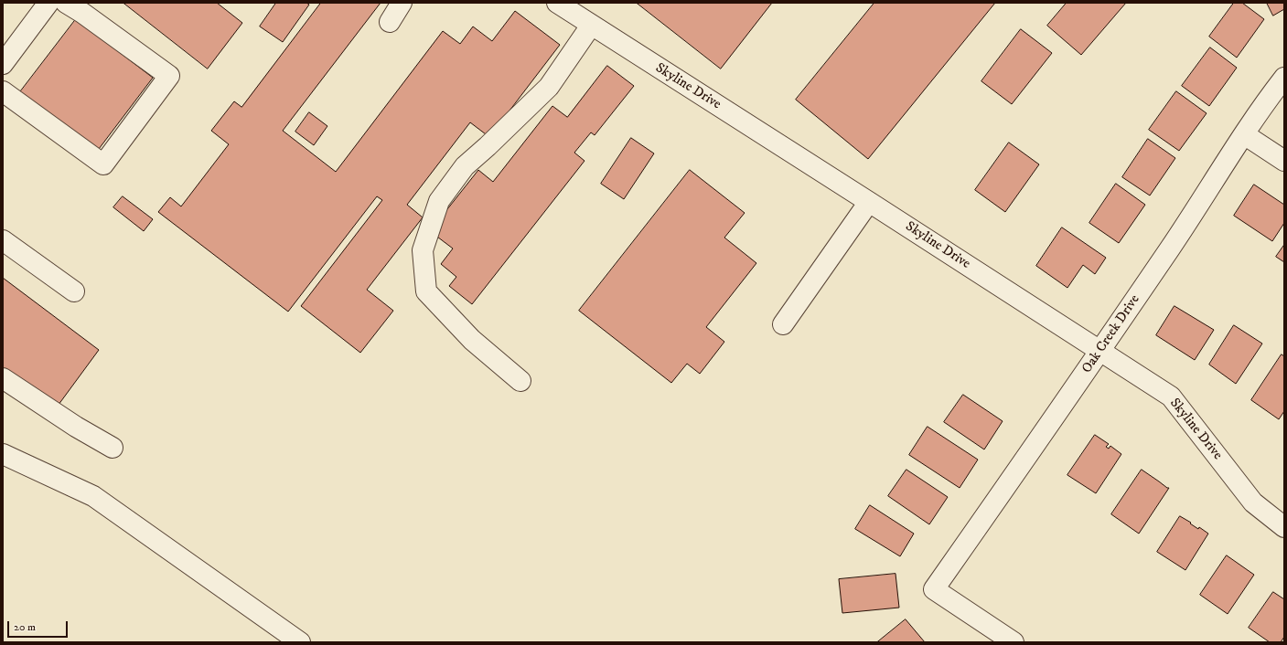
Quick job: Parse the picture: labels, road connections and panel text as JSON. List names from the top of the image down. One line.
{"streets":{"street":["Skyline Drive","Oak Creek Drive"]},"crossings":[["Skyline Drive","Oak Creek Drive"]],"scale_bar":"20 m"}
